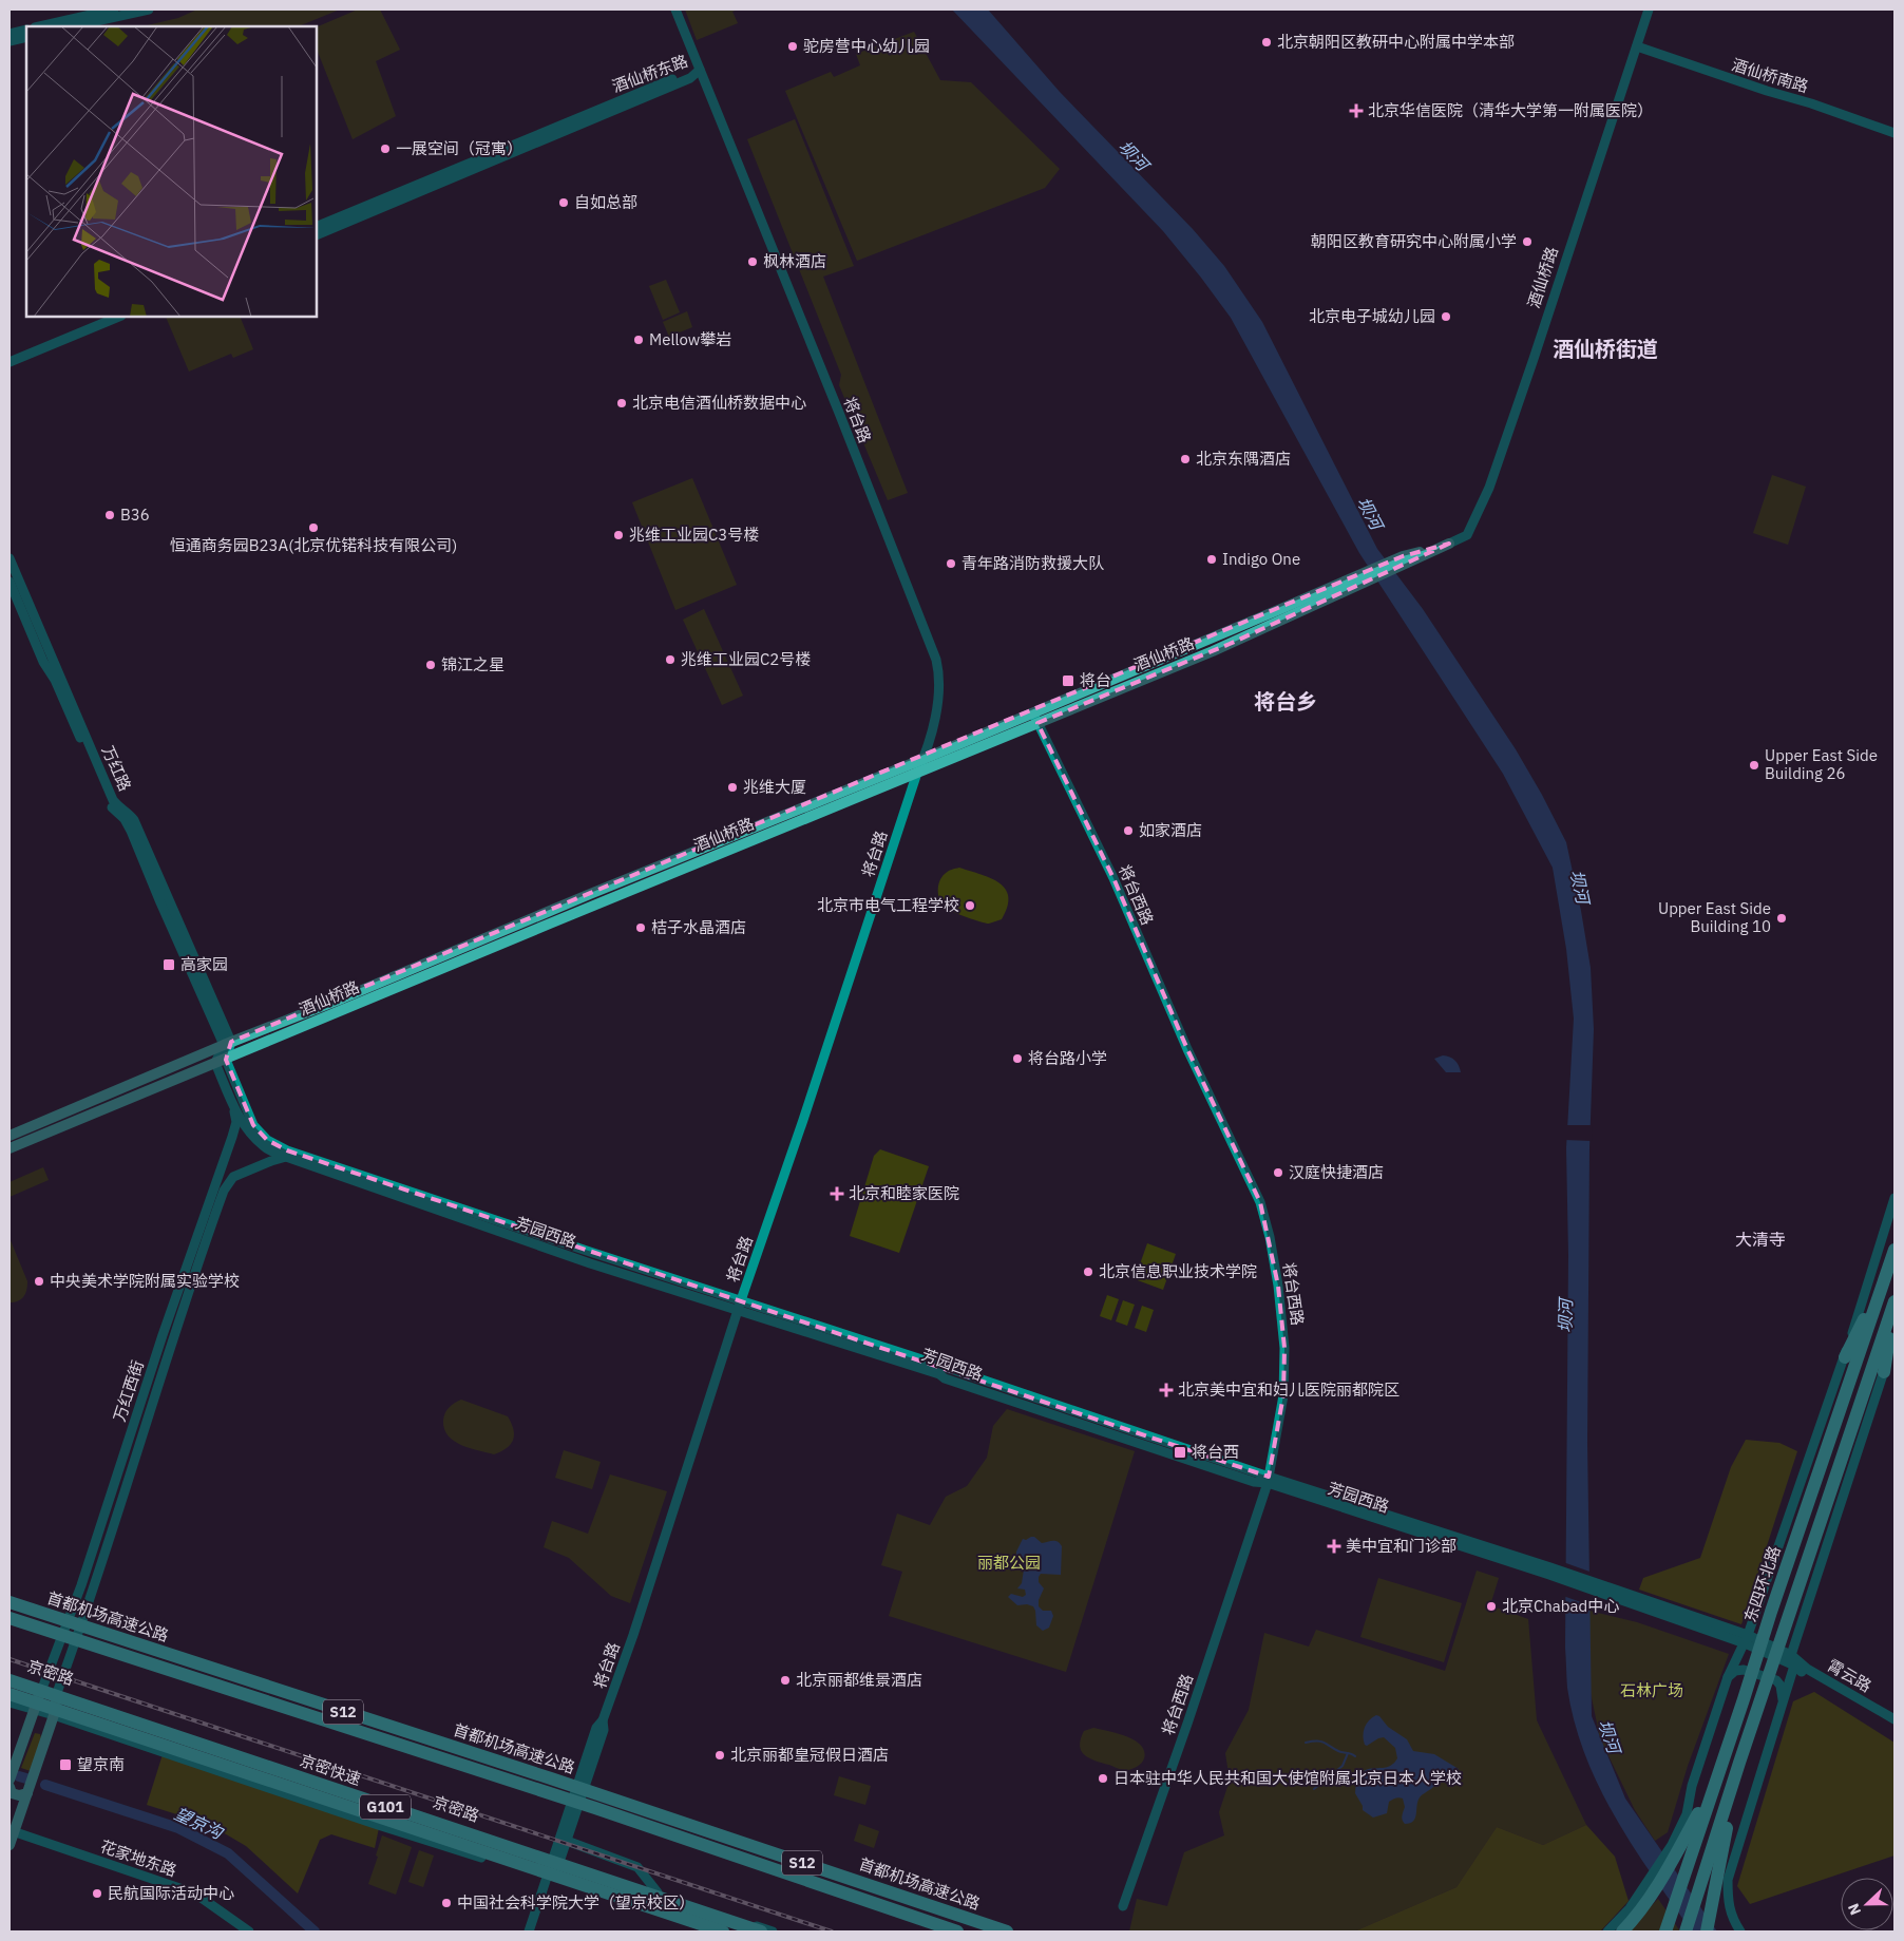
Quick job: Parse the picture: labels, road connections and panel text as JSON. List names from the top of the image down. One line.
{"streets":{"highway":["东四环北路","首都机场高速公路","S12","京密快速","G101"],"main road":["酒仙桥东路","酒仙桥南路","酒仙桥路","将台路","万红路","将台西路","芳园西路","万红西街","京密路","霄云路","花家地东路"]},"crossings":[["酒仙桥东路","将台路"],["酒仙桥南路","酒仙桥路"],["酒仙桥路","将台路"],["酒仙桥路","万红路"],["酒仙桥路","将台西路"],["酒仙桥路","芳园西路"],["将台路","芳园西路"],["将台路","京密路"],["将台西路","芳园西路"],["芳园西路","万红西街"],["芳园西路","东四环北路"],["芳园西路","霄云路"],["万红西街","京密路"],["东四环北路","霄云路"]],"districts":["酒仙桥街道","将台乡","大清寺"],"water":["坝河","望京沟"],"parks":["丽都公园","石林广场"],"places":{"other":["北京朝阳区教研中心附属中学本部","驼房营中心幼儿园","一展空间（冠寓）","自如总部","朝阳区教育研究中心附属小学","枫林酒店","北京电子城幼儿园","Mellow攀岩","北京电信酒仙桥数据中心","北京东隅酒店","B36","恒通商务园B23A(北京优锘科技有限公司)","兆维工业园C3号楼","Indigo One","青年路消防救援大队","兆维工业园C2号楼","锦江之星","Upper East Side Building 26","兆维大厦","如家酒店","北京市电气工程学校","Upper East Side Building 10","桔子水晶酒店","将台路小学","汉庭快捷酒店","北京信息职业技术学院","中央美术学院附属实验学校","北京Chabad中心","北京丽都维景酒店","北京丽都皇冠假日酒店","日本驻中华人民共和国大使馆附属北京日本人学校","民航国际活动中心","中国社会科学院大学（望京校区）"],"health":["北京华信医院（清华大学第一附属医院）","北京和睦家医院","北京美中宜和妇儿医院丽都院区","美中宜和门诊部"],"transit":["将台","高家园","将台西","望京南"]},"north":"left"}
